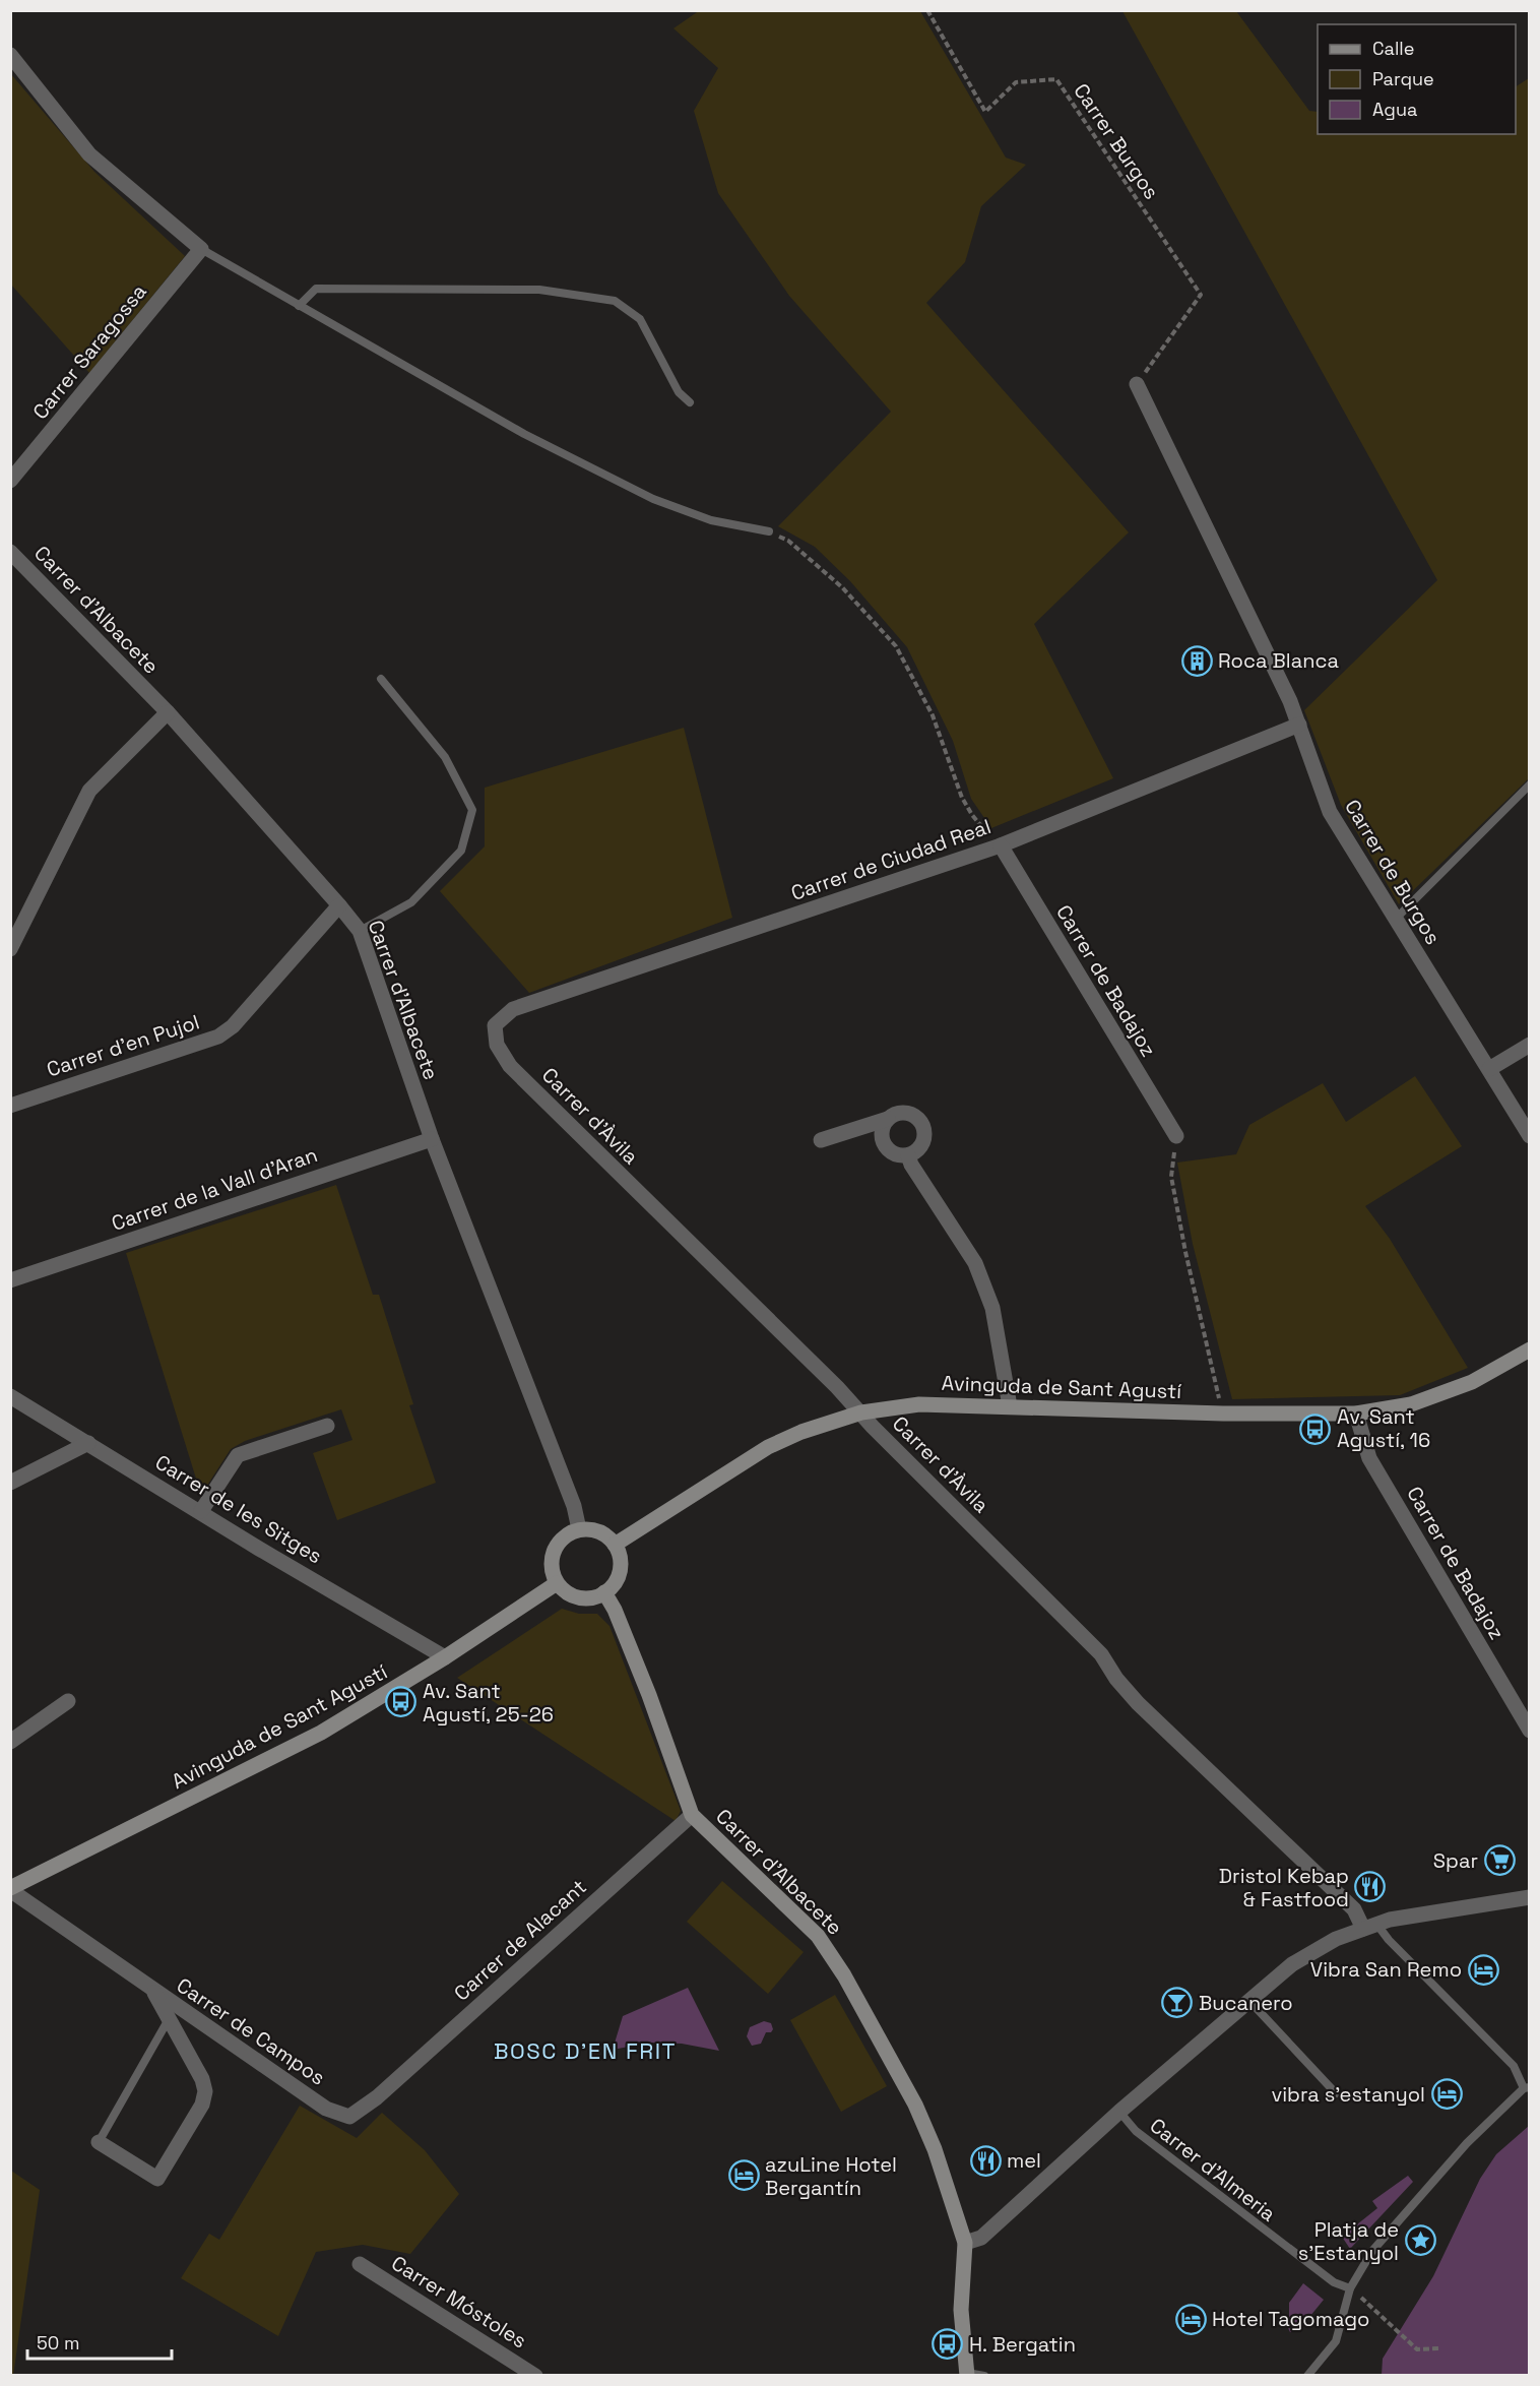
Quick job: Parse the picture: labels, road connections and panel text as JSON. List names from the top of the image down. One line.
{"streets":{"street":["Carrer Saragossa","Carrer d'Albacete","Carrer de Ciudad Real","Carrer de Burgos","Carrer de Badajoz","Carrer d'en Pujol","Carrer d'Àvila","Carrer de la Vall d'Aran","Avinguda de Sant Agustí","Carrer de les Sitges","Carrer de Alacant","Carrer de Campos","Carrer Móstoles"],"lane":["Carrer d'Almeria"],"path":["Carrer Burgos"]},"crossings":[["Carrer Burgos","Carrer de Burgos"],["Carrer d'Albacete","Carrer d'en Pujol"],["Carrer d'Albacete","Carrer de la Vall d'Aran"],["Carrer d'Albacete","Avinguda de Sant Agustí"],["Carrer d'Albacete","Carrer de Alacant"],["Carrer de Ciudad Real","Carrer de Burgos"],["Carrer de Ciudad Real","Carrer de Badajoz"],["Carrer de Ciudad Real","Carrer d'Àvila"],["Carrer de Badajoz","Avinguda de Sant Agustí"],["Carrer d'Àvila","Avinguda de Sant Agustí"],["Avinguda de Sant Agustí","Carrer de les Sitges"],["Avinguda de Sant Agustí","Carrer de Campos"],["Carrer de Alacant","Carrer de Campos"]],"districts":["BOSC D'EN FRIT"],"places":{"building":["Roca Blanca"],"bus stop":["Av. Sant Agustí, 16","Av. Sant Agustí, 25-26","H. Bergatin"],"supermarket":["Spar"],"restaurant":["Dristol Kebap & Fastfood","mel"],"hotel":["Vibra San Remo","vibra s'estanyol","azuLine Hotel Bergantín","Hotel Tagomago"],"bar":["Bucanero"],"place":["Platja de s'Estanyol"]},"legend":["Calle","Parque","Agua"],"scale_bar":"50 m"}
